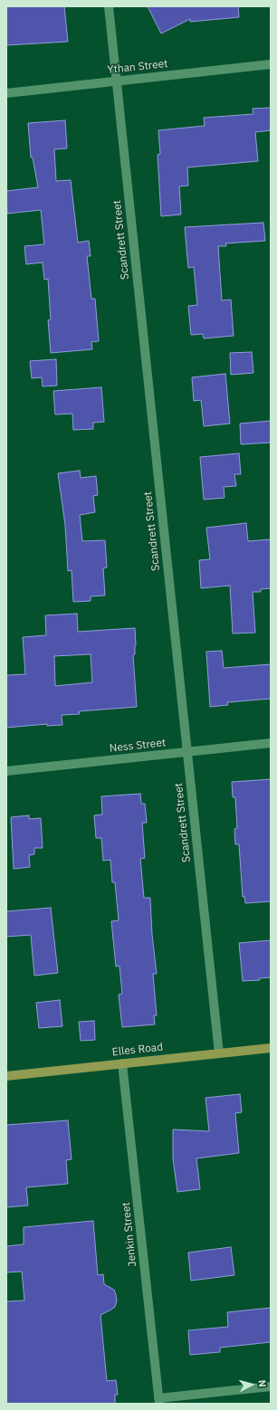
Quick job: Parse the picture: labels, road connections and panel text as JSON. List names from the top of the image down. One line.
{"streets":{"main road":["Elles Road"],"street":["Ythan Street","Scandrett Street","Ness Street","Jenkin Street"]},"crossings":[["Ythan Street","Scandrett Street"],["Scandrett Street","Ness Street"],["Scandrett Street","Elles Road"],["Elles Road","Jenkin Street"]],"north":"right"}
